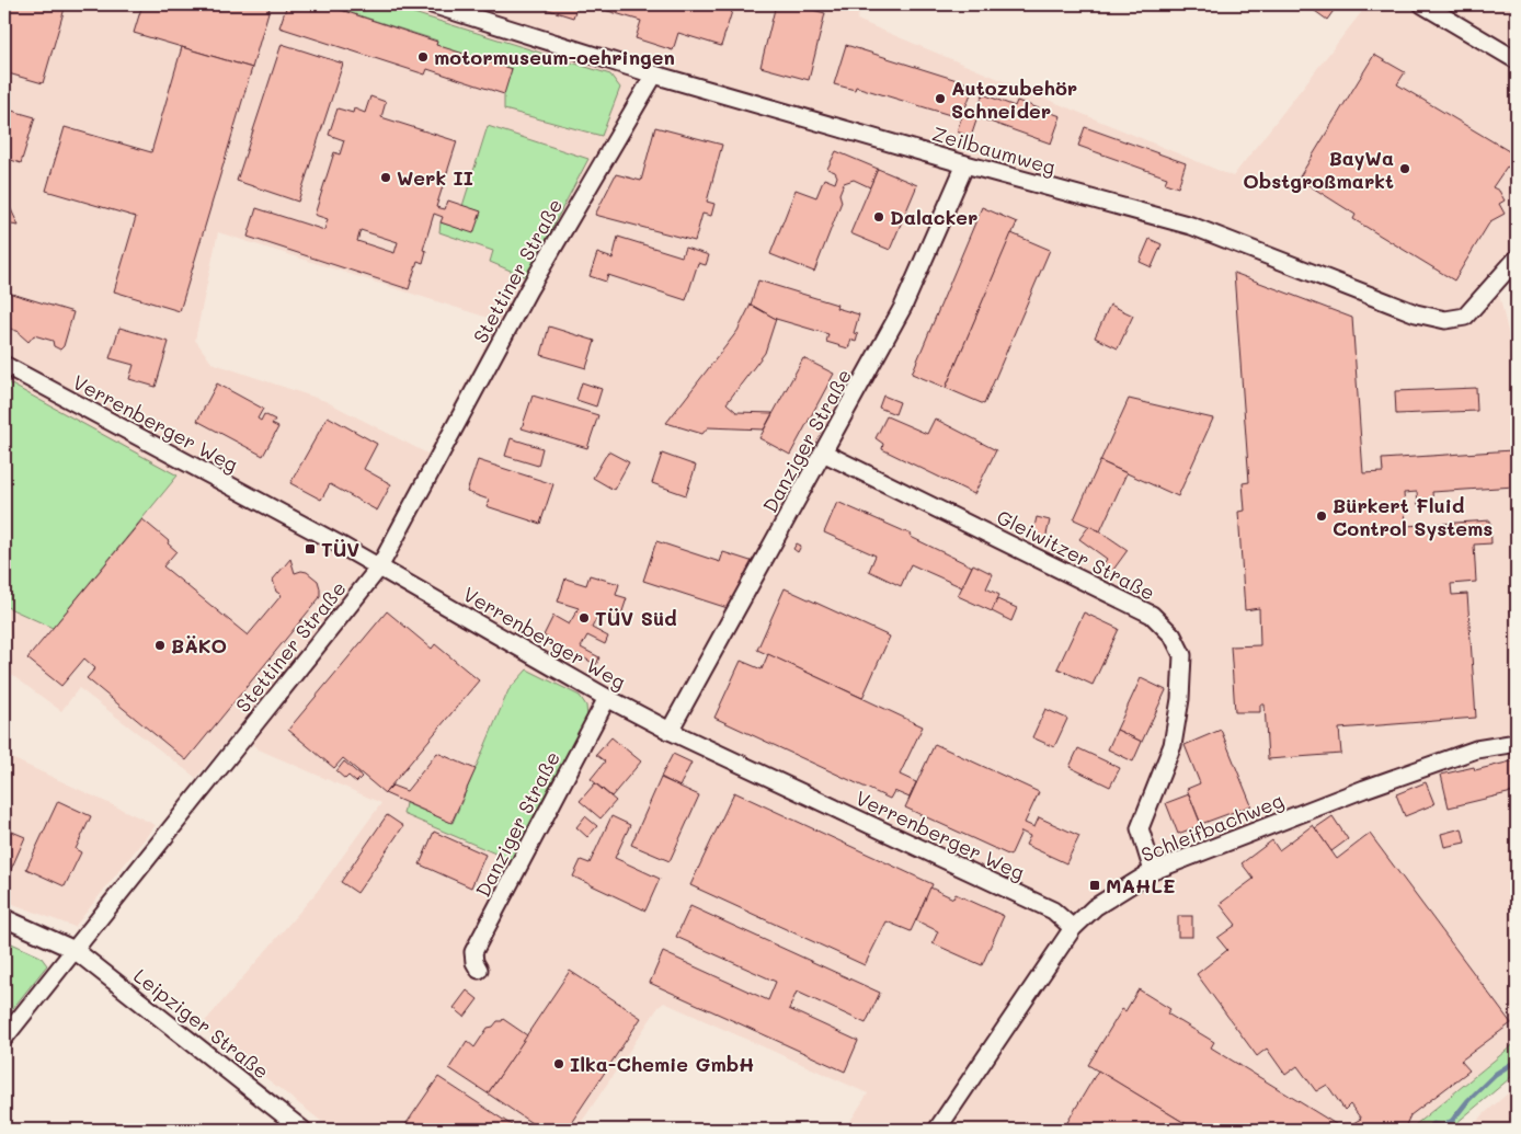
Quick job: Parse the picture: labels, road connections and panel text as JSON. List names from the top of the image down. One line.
{"streets":{"street":["Zeilbaumweg","Stettiner Straße","Verrenberger Weg","Danziger Straße","Gleiwitzer Straße","Schleifbachweg","Leipziger Straße"]},"crossings":[["Zeilbaumweg","Stettiner Straße"],["Zeilbaumweg","Danziger Straße"],["Stettiner Straße","Verrenberger Weg"],["Stettiner Straße","Leipziger Straße"],["Verrenberger Weg","Danziger Straße"],["Verrenberger Weg","Schleifbachweg"],["Danziger Straße","Gleiwitzer Straße"],["Gleiwitzer Straße","Schleifbachweg"]],"places":{"other":["motormuseum-oehringen","Autozubehör Schneider","BayWa Obstgroßmarkt","Werk II","Dalacker","Bürkert Fluid Control Systems","TÜV Süd","BÄKO","Ilka-Chemie GmbH"],"transit":["TÜV","MAHLE"]}}
